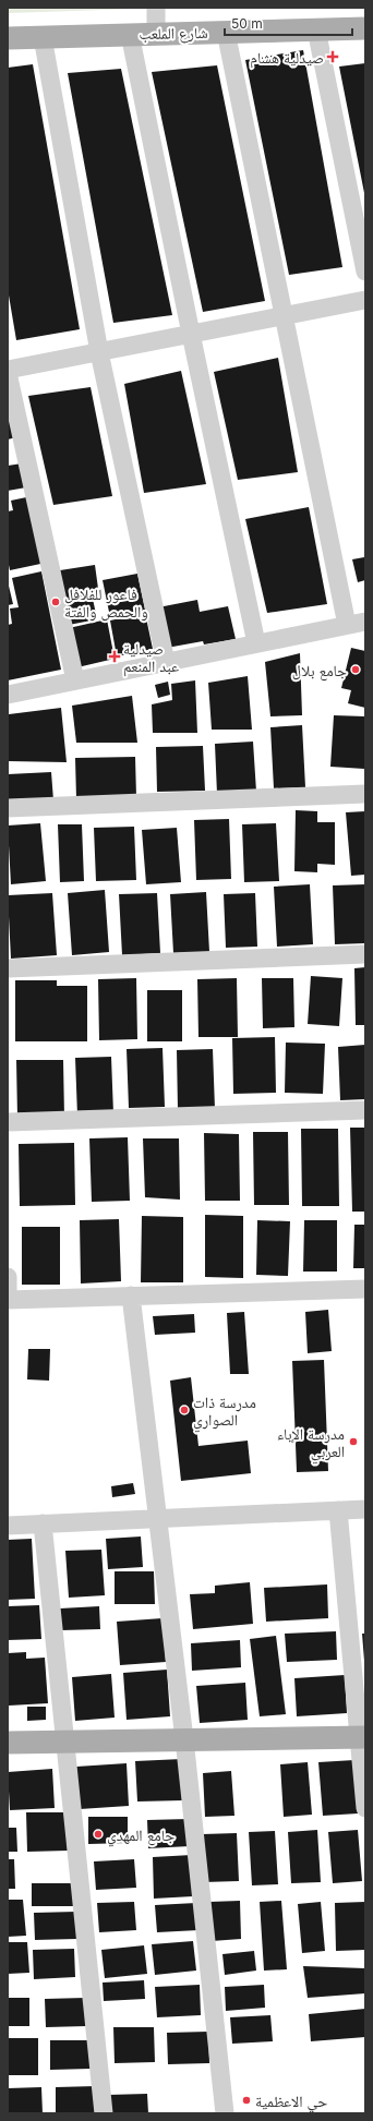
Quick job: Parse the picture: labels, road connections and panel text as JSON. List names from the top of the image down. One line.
{"streets":{"main road":["شارع الملعب"]},"places":{"health":["صيدلية هشام","صيدلية عبد المنعم"],"other":["فاعور للفلافل والحمص والفتة","جامع بلال","مدرسة ذات الصواري","مدرسة الإباء العربي","جامع المهدي","حي الاعظمية"]},"scale_bar":"50 m"}
